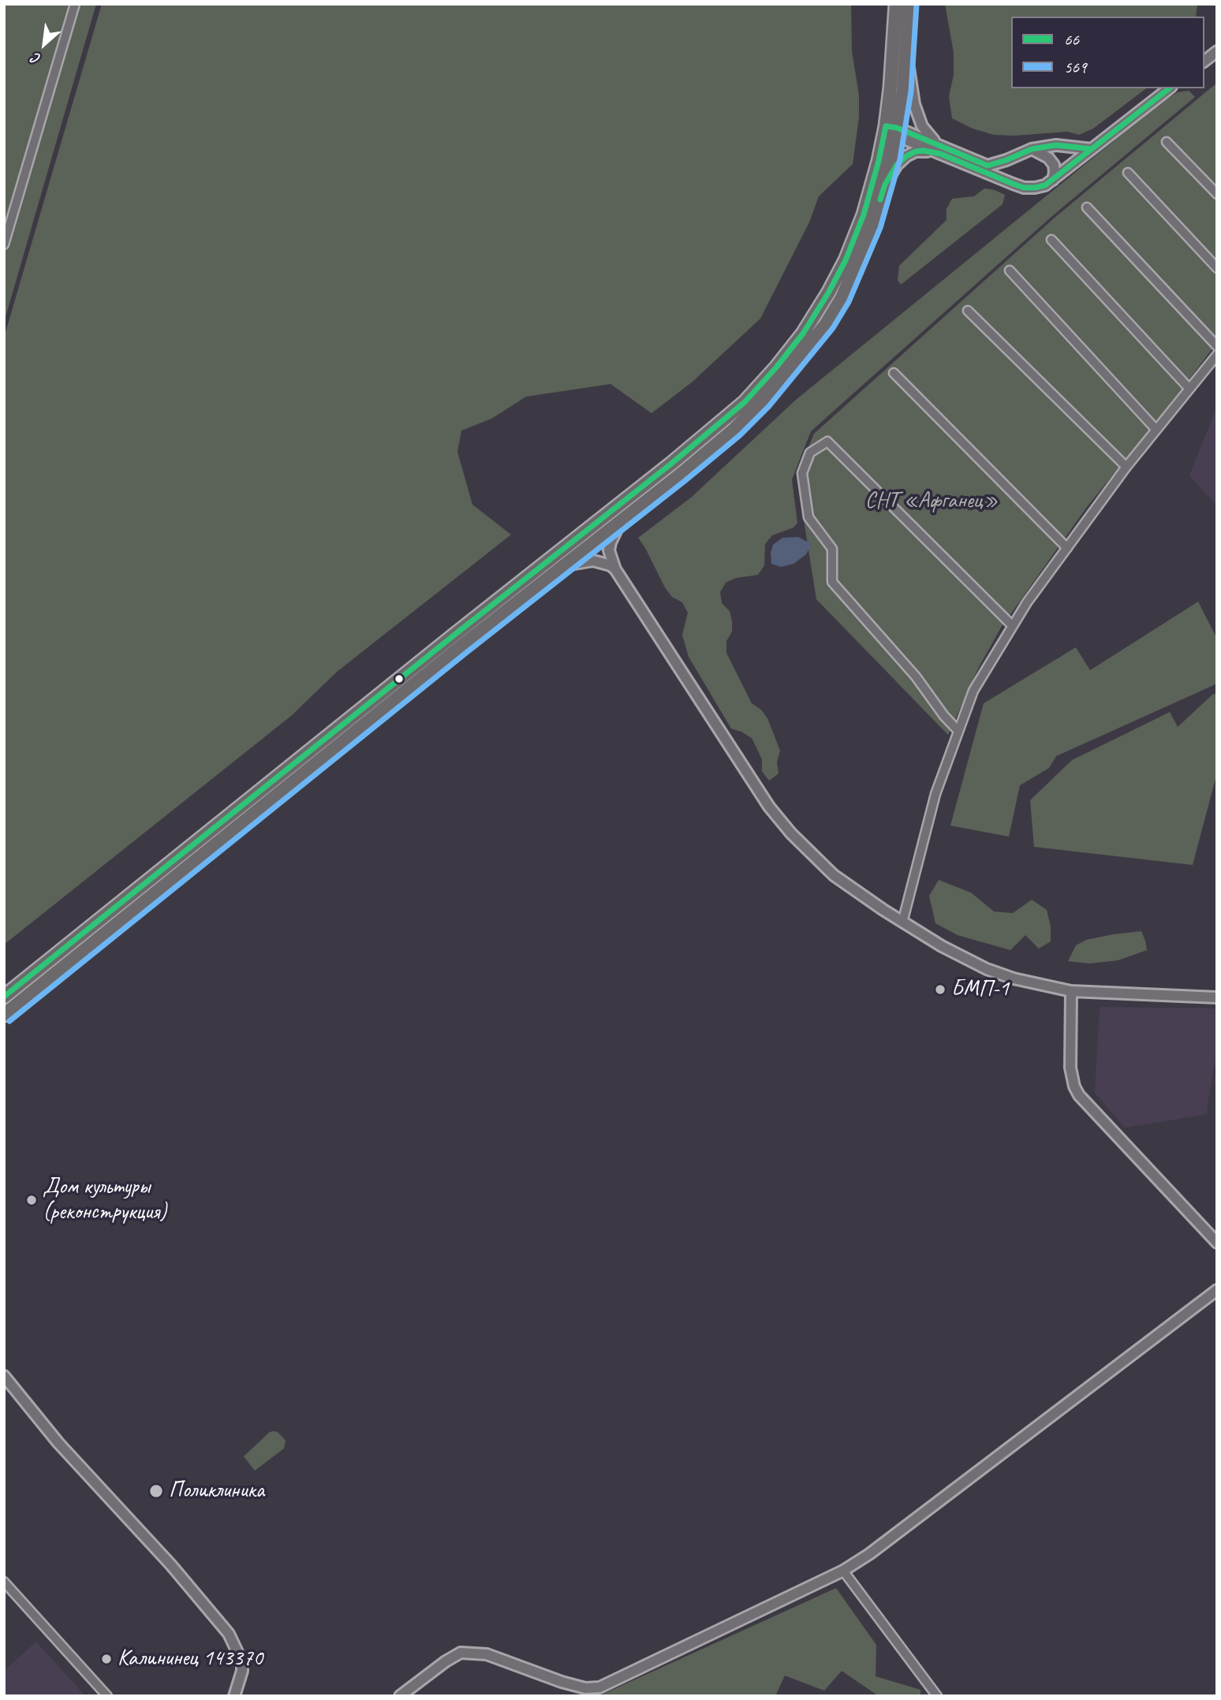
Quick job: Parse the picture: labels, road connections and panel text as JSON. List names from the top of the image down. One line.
{"parks":["СНТ «Афганец»"],"places":["БМП-1","Дом культуры (реконструкция)","Поликлиника","Калининец 143370"],"lines":["transit line 569","transit line 66"],"legend":["66","569"],"north":"bottom left"}
